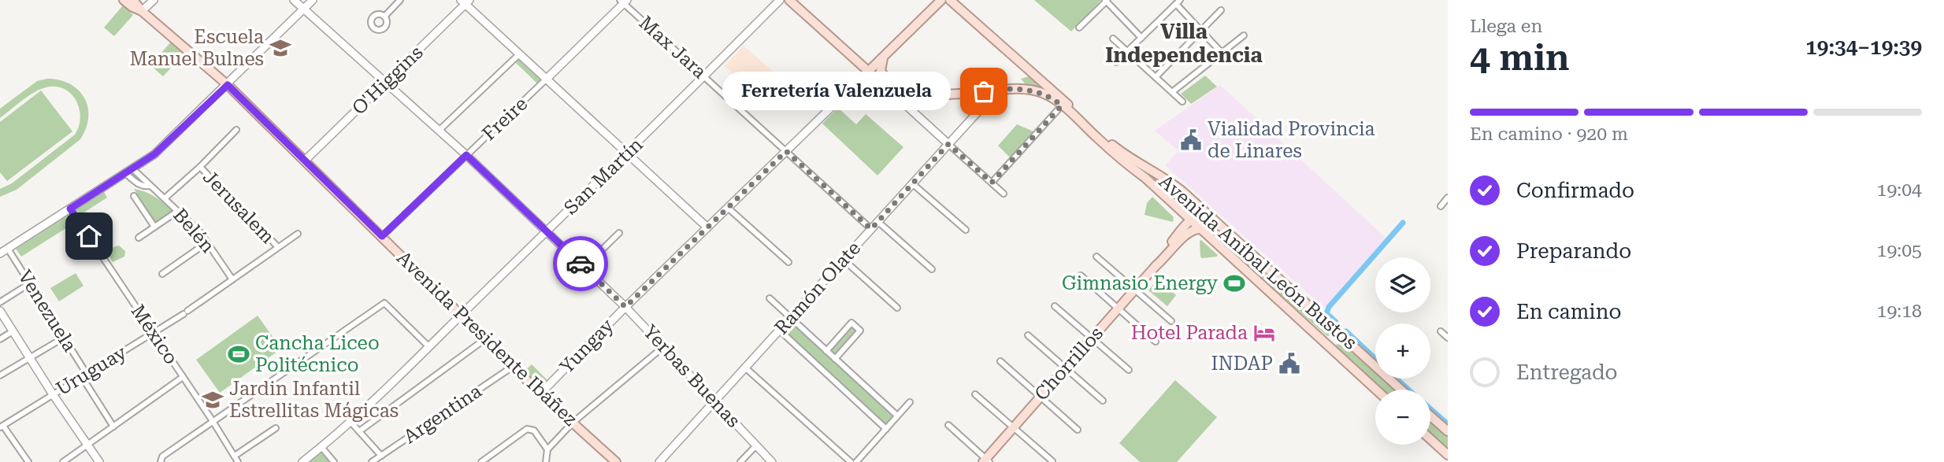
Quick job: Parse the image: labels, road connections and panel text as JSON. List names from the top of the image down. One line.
{"streets":{"main road":["Avenida Aníbal León Bustos","Avenida Presidente Ibáñez","Yungay","Chorrillos"],"street":["Max Jara","O'Higgins","Freire","San Martín","Jerusalem","Belén","Ramón Olate","Venezuela","México","Uruguay","Yerbas Buenas","Argentina"]},"crossings":[["Max Jara","Freire"],["Max Jara","San Martín"],["Max Jara","Ramón Olate"],["Max Jara","Yungay"],["O'Higgins","Avenida Presidente Ibáñez"],["O'Higgins","Yerbas Buenas"],["Freire","Avenida Presidente Ibáñez"],["Freire","Yerbas Buenas"],["San Martín","Avenida Presidente Ibáñez"],["San Martín","Yerbas Buenas"],["Jerusalem","Uruguay"],["Belén","Uruguay"],["Avenida Aníbal León Bustos","Ramón Olate"],["Avenida Aníbal León Bustos","Chorrillos"],["Ramón Olate","Yerbas Buenas"],["Venezuela","Uruguay"],["México","Uruguay"],["Avenida Presidente Ibáñez","Yungay"],["Avenida Presidente Ibáñez","Argentina"],["Yungay","Yerbas Buenas"]],"districts":["Villa Independencia"],"places":{"school or university":["Escuela Manuel Bulnes","Jardin Infantil Estrellitas Mágicas"],"other":["Ferretería Valenzuela"],"public building":["Vialidad Provincia de Linares","INDAP"],"sports":["Gimnasio Energy","Cancha Liceo Politécnico"],"hotel":["Hotel Parada"]},"page":{"heading":["4 min","Llega en","19:34–19:39"],"bubble":"Ferretería Valenzuela","bar":"En camino · 920 m","list":[["Confirmado","19:04"],["Preparando","19:05"],["En camino","19:18"],"Entregado"],"map_buttons":["+","−"]}}
